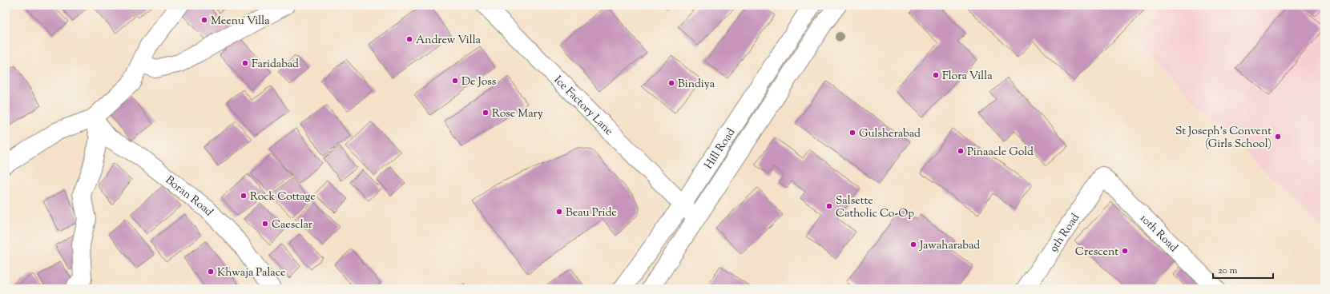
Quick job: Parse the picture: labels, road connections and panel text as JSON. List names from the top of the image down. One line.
{"streets":{"street":["Ice Factory Lane","Hill Road","Boran Road","9th Road","10th Road"]},"crossings":[["Ice Factory Lane","Hill Road"],["9th Road","10th Road"]],"places":["Meenu Villa","Andrew Villa","Faridabad","Flora Villa","De Joss","Bindiya","Rose Mary","Gulsherabad","St Joseph's Convent (Girls School)","Pinaacle Gold","Rock Cottage","Salsette Catholic Co-Op","Beau Pride","Caesclar","Jawaharabad","Crescent","Khwaja Palace"],"scale_bar":"20 m"}
